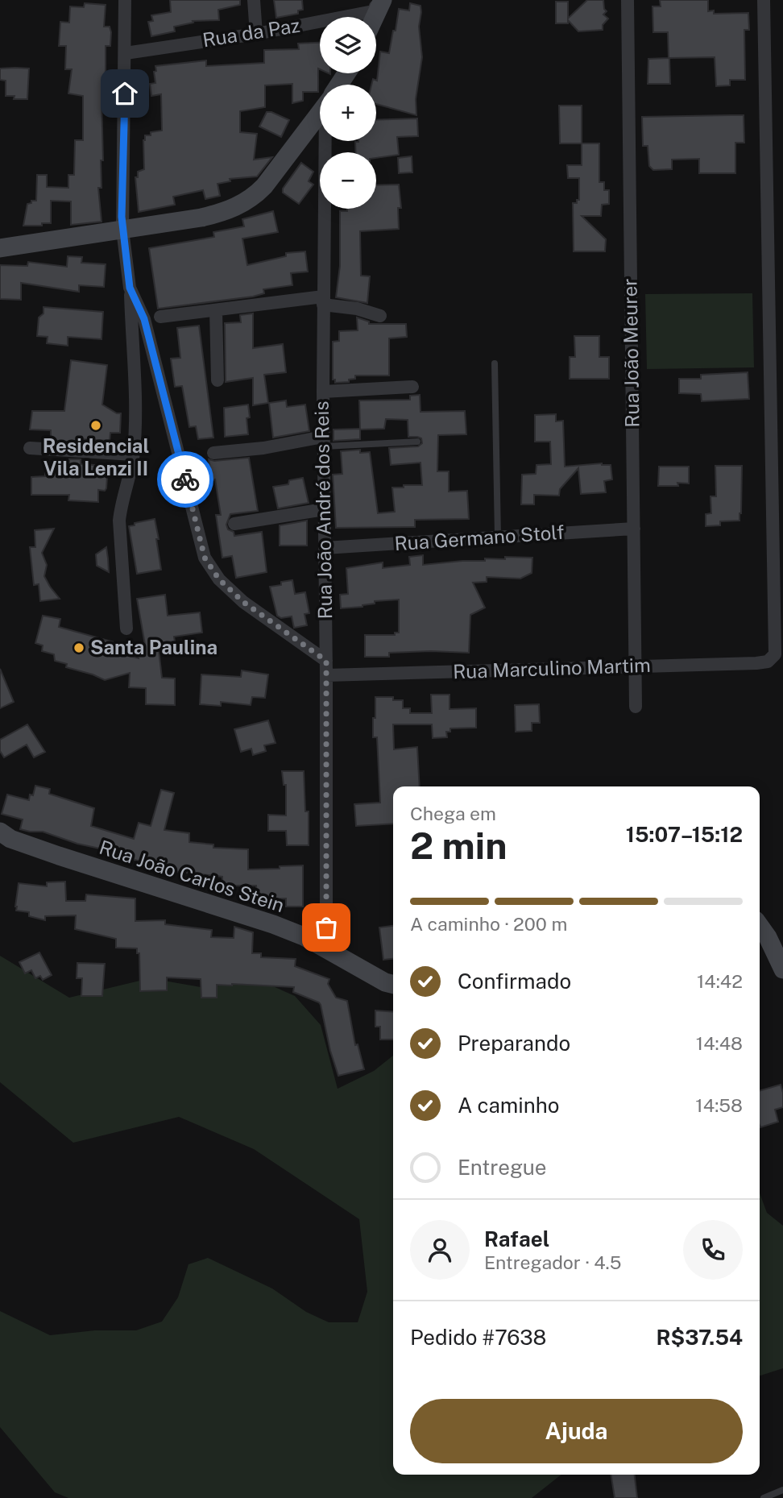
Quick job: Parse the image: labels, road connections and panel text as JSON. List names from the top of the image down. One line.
{"streets":{"street":["Rua da Paz","Rua João Meurer","Rua João André dos Reis","Rua Germano Stolf","Rua Marculino Martim","Rua João Carlos Stein"]},"crossings":[["Rua João Meurer","Rua Germano Stolf"],["Rua João Meurer","Rua Marculino Martim"],["Rua João André dos Reis","Rua Germano Stolf"],["Rua João André dos Reis","Rua Marculino Martim"],["Rua João André dos Reis","Rua João Carlos Stein"]],"places":["Residencial Vila Lenzi II","Santa Paulina"],"page":{"map_buttons":["+","−"],"heading":["2 min","Chega em","15:07–15:12"],"panel":["Rafael","Entregador · 4.5","Pedido #7638","R$37.54"],"bar":"A caminho · 200 m","list":[["Confirmado","14:42"],["Preparando","14:48"],["A caminho","14:58"],"Entregue"],"buttons":"Ajuda"}}
